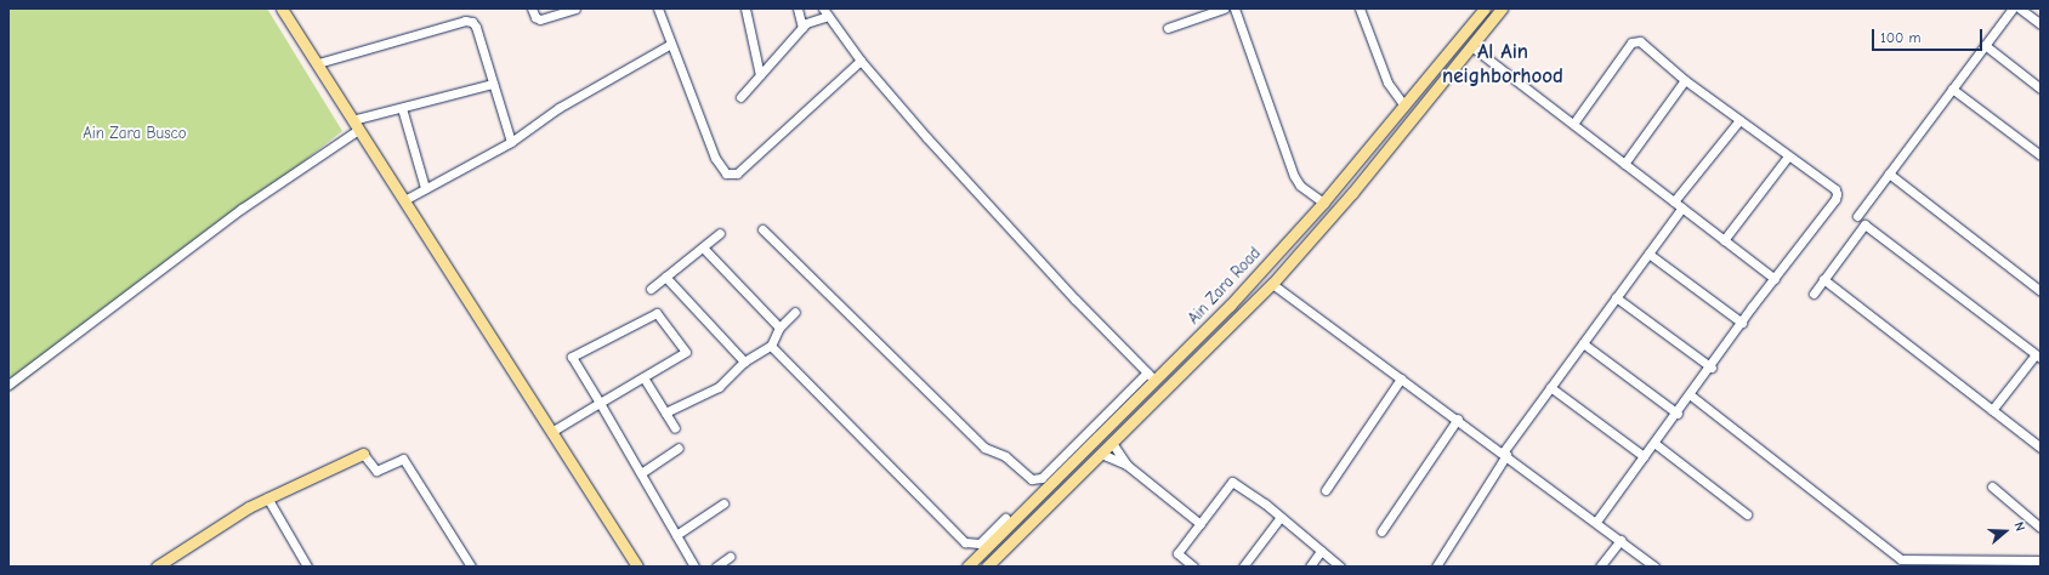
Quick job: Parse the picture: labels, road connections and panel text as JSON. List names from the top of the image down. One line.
{"streets":{"main road":["Ain Zara Road"]},"districts":["Al Ain neighborhood"],"parks":["Ain Zara Busco"],"scale_bar":"100 m","north":"right"}
